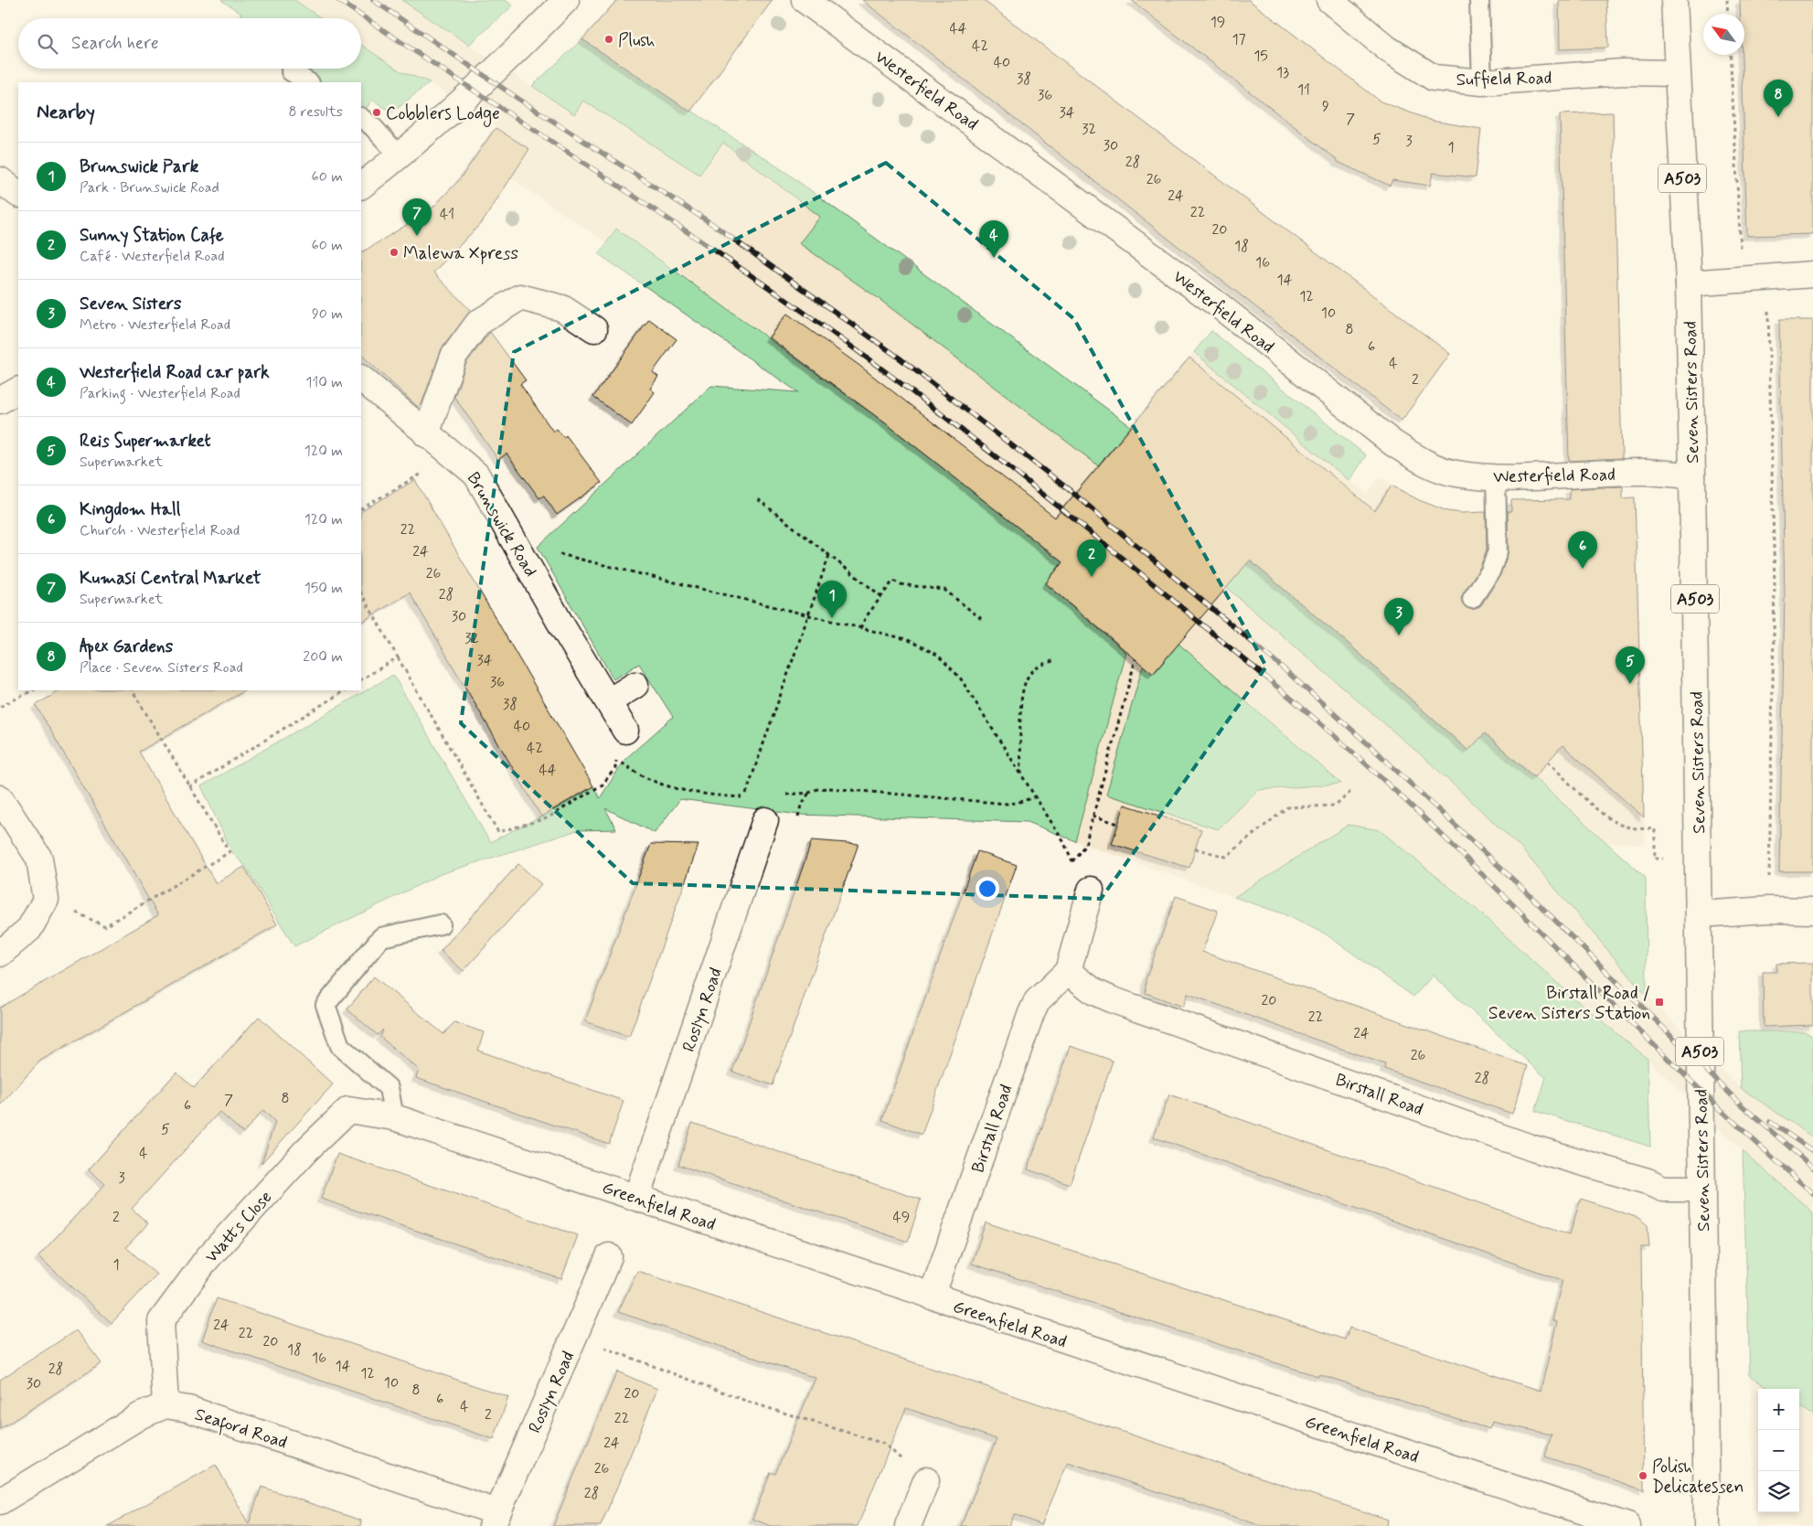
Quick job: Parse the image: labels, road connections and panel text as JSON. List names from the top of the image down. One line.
{"streets":{"main road":["Suffield Road","Westerfield Road","A503","Seven Sisters Road","Brunswick Road","Roslyn Road","Birstall Road","Greenfield Road","Watts Close","Seaford Road"]},"crossings":[["Suffield Road","Seven Sisters Road"],["Westerfield Road","Seven Sisters Road"],["Seven Sisters Road","Birstall Road"],["Roslyn Road","Greenfield Road"],["Roslyn Road","Seaford Road"],["Birstall Road","Greenfield Road"],["Greenfield Road","Watts Close"],["Watts Close","Seaford Road"]],"places":{"other":["Plush","Cobblers Lodge","Malewa Xpress","Polish Delicatessen"],"transit":["Birstall Road / Seven Sisters Station"]},"house_numbers":["19","44","17","42","15","40","13","38","11","36","9","34","7","32","5","3","30","1","28","26","24","22","41","20","18","16","14","12","10","8","6","4","2","22","24","26","28","30","32","34","36","38","40","42","44","20","22","24","26","28","8","7","6","5","4","3","2","49","1","24","22","20","18","16","14","28","12","10","30","8","20","6","4","2","22","24","26","28"],"north":"top left","page":{"search":"Search here","pins":["8","7","4","6","2","1","3","5"],"heading":["Nearby","8 results"],"list":[{"mark":"1","name":"Brunswick Park","note":"Park · Brunswick Road","value":"60 m"},{"mark":"2","name":"Sunny Station Cafe","note":"Café · Westerfield Road","value":"60 m"},{"mark":"3","name":"Seven Sisters","note":"Metro · Westerfield Road","value":"90 m"},{"mark":"4","name":"Westerfield Road car park","note":"Parking · Westerfield Road","value":"110 m"},{"mark":"5","name":"Reis Supermarket","note":"Supermarket","value":"120 m"},{"mark":"6","name":"Kingdom Hall","note":"Church · Westerfield Road","value":"120 m"},{"mark":"7","name":"Kumasi Central Market","note":"Supermarket","value":"150 m"},{"mark":"8","name":"Apex Gardens","note":"Place · Seven Sisters Road","value":"200 m"}],"map_buttons":["+","−"]}}
